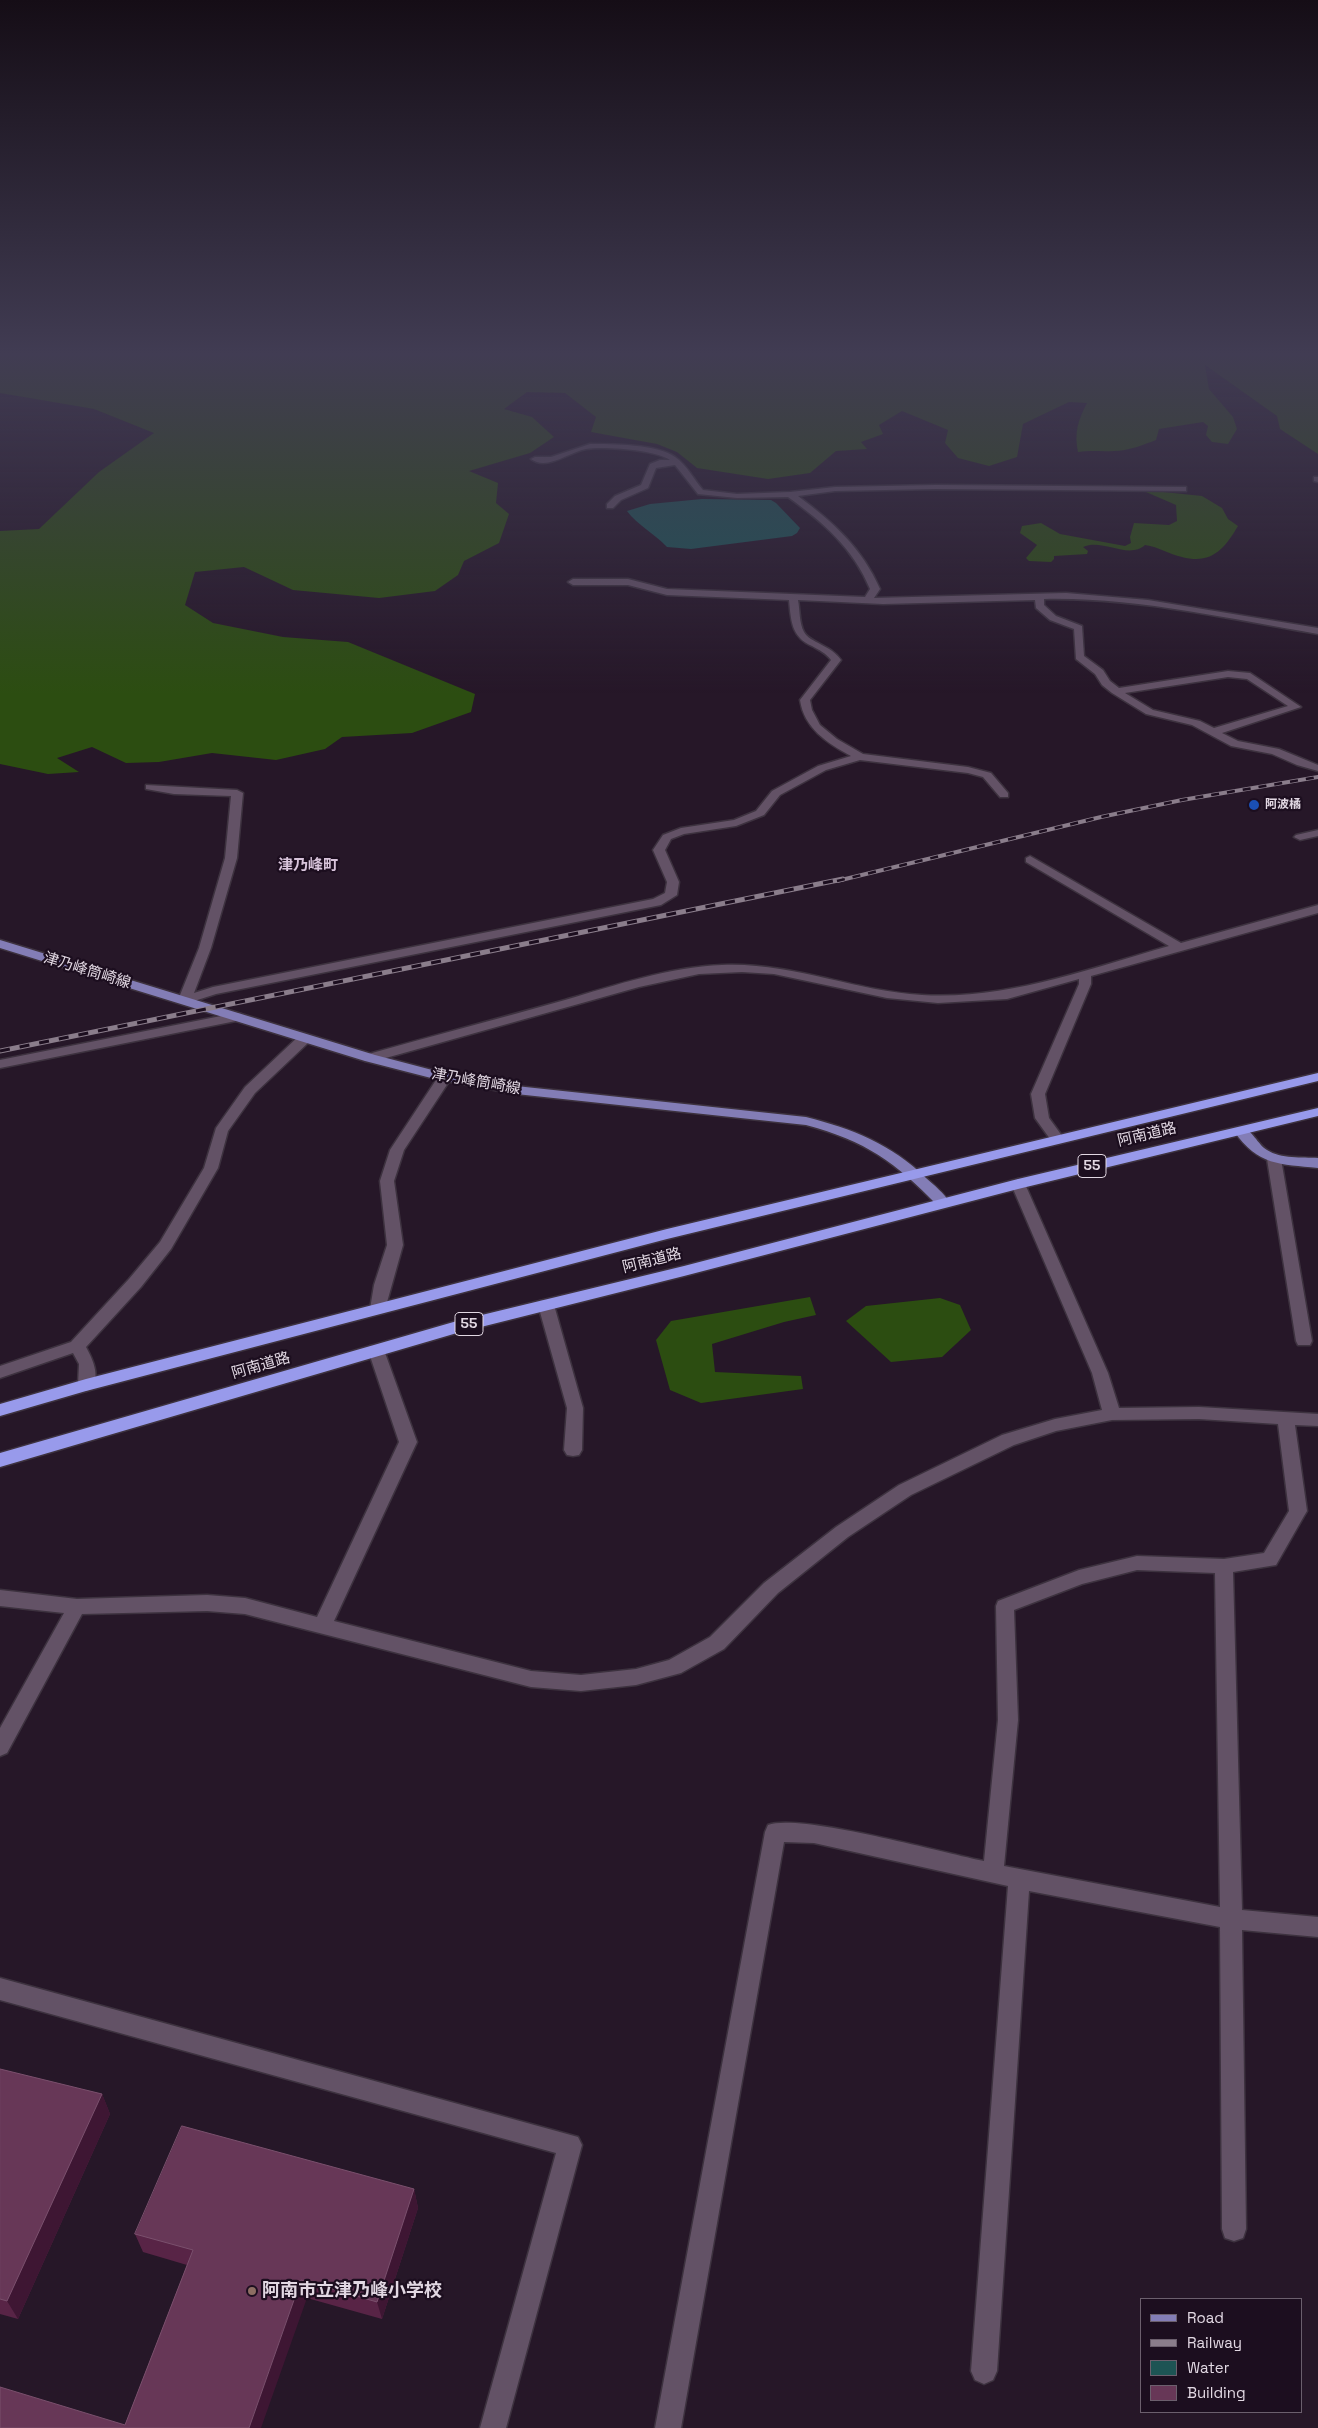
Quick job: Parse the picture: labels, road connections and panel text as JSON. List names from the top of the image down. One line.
{"streets":{"highway":["阿南道路","55"],"main road":["津乃峰筒崎線"]},"crossings":[["津乃峰筒崎線","阿南道路"]],"districts":["津乃峰町"],"places":["阿波橘","阿南市立津乃峰小学校"],"legend":["Road","Railway","Water","Building"]}
